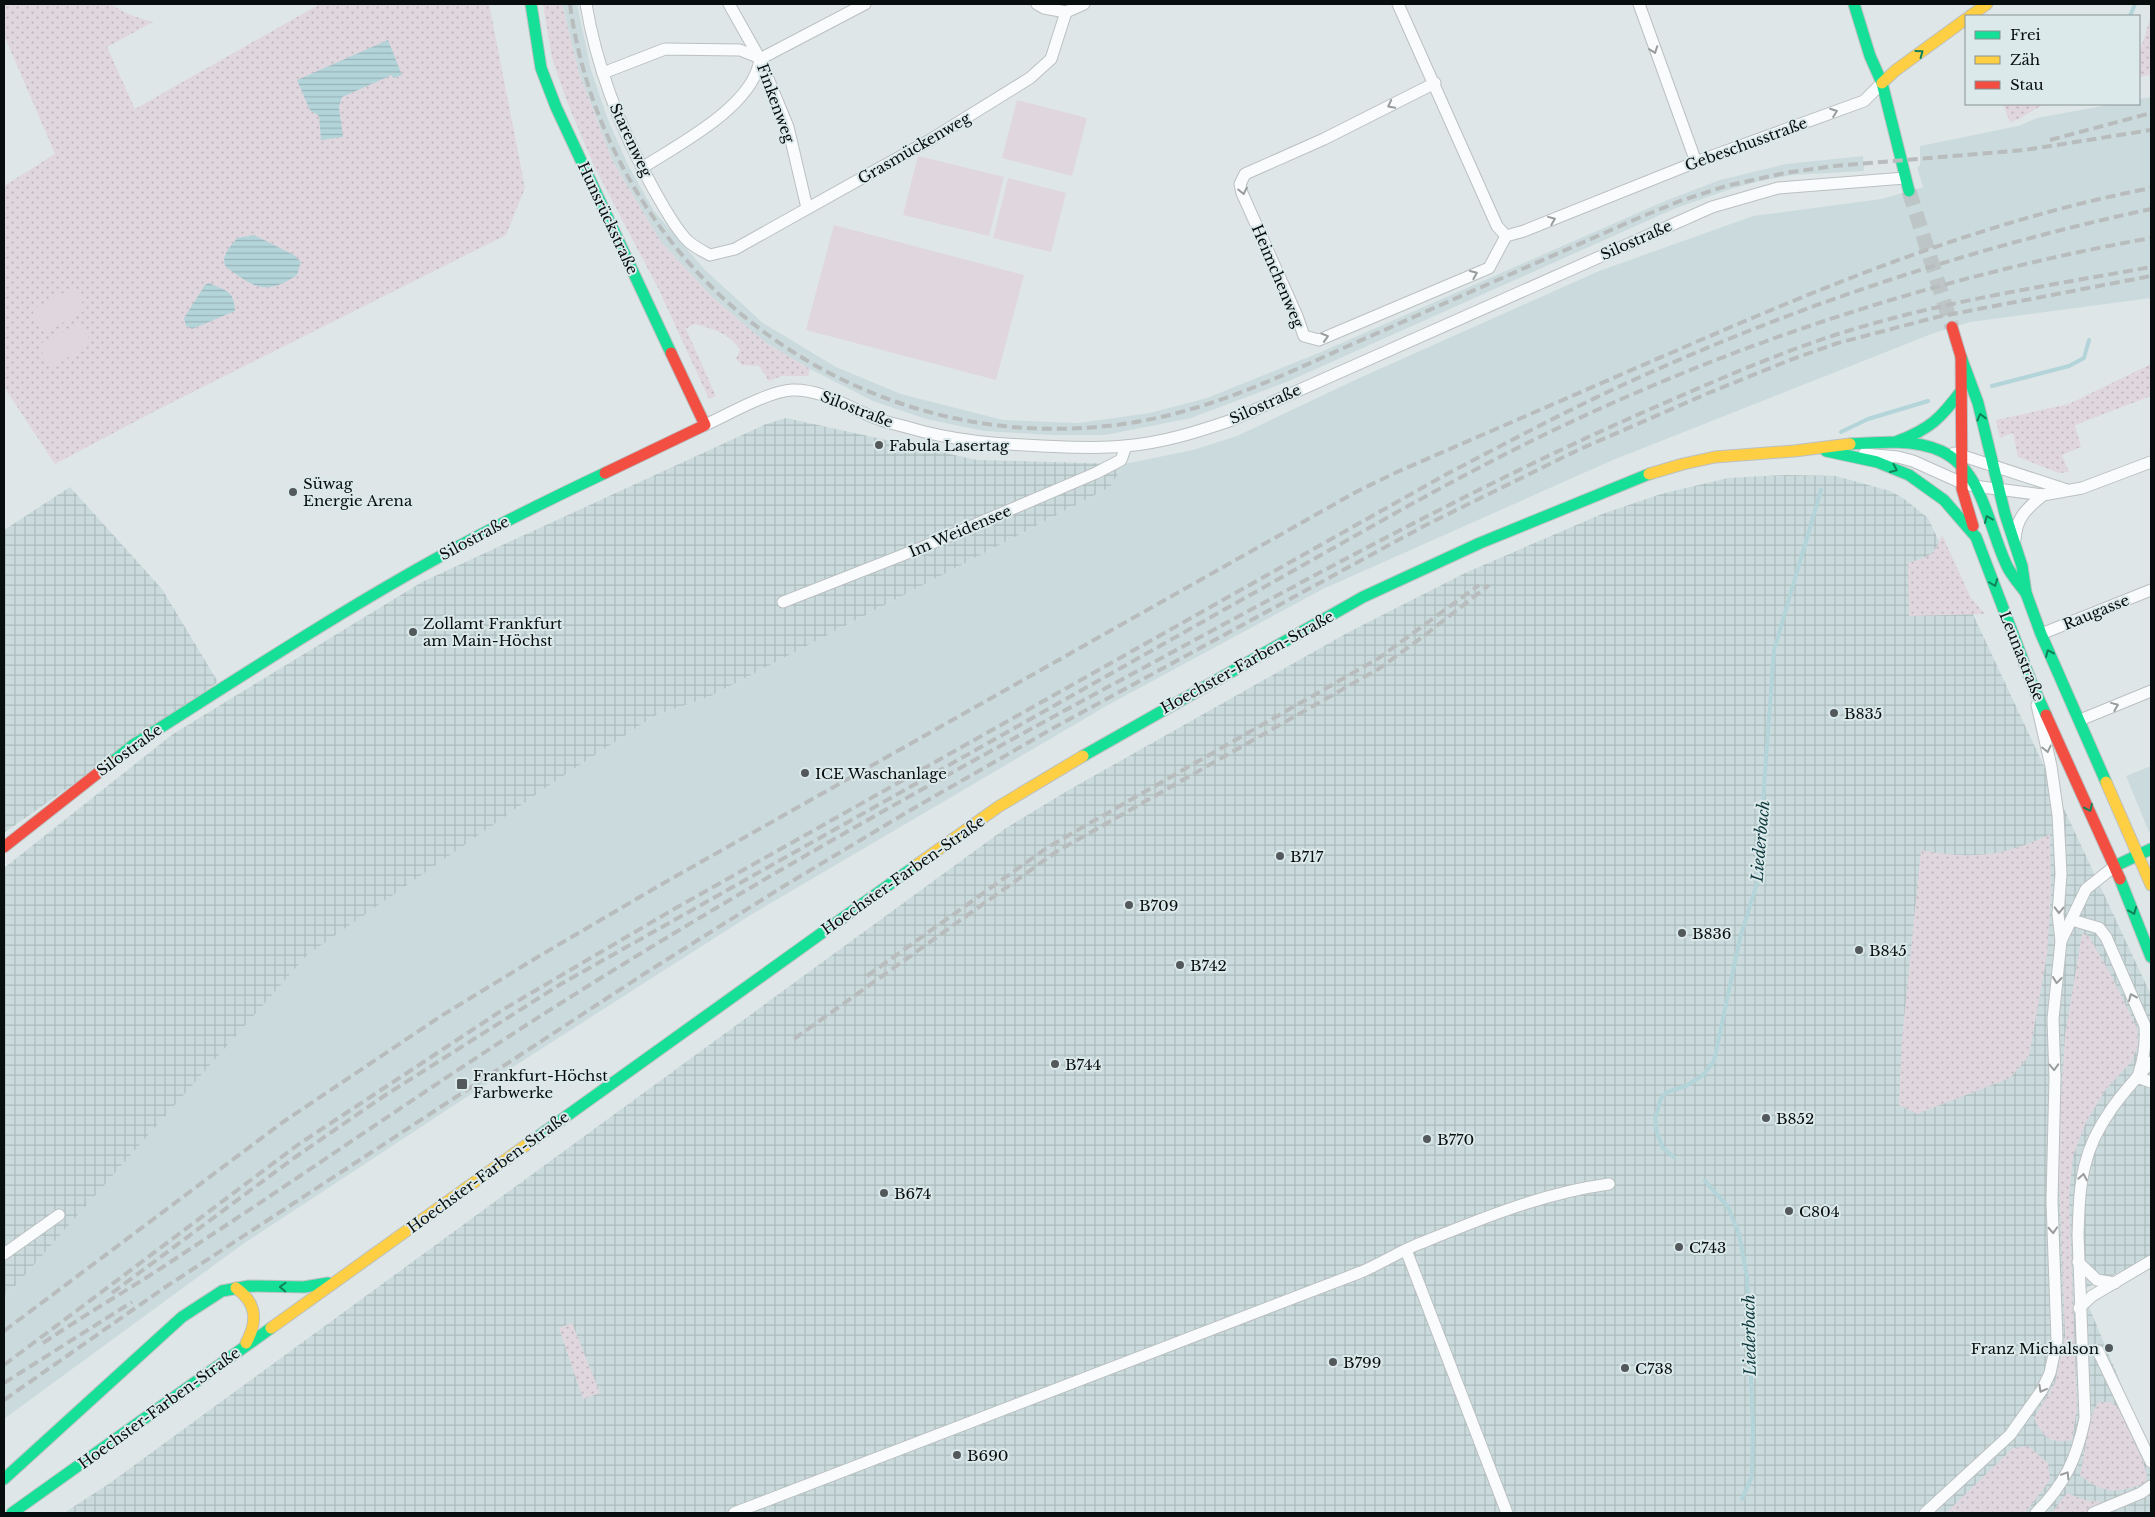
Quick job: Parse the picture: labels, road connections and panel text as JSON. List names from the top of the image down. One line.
{"streets":{"main road":["Gebeschusstraße","Hunsrückstraße","Silostraße","Leunastraße","Hoechster-Farben-Straße"],"street":["Finkenweg","Starenweg","Grasmückenweg","Heimchenweg","Im Weidensee","Raugasse"]},"crossings":[["Finkenweg","Grasmückenweg"],["Starenweg","Grasmückenweg"],["Gebeschusstraße","Heimchenweg"],["Hunsrückstraße","Silostraße"],["Silostraße","Im Weidensee"],["Raugasse","Leunastraße"],["Leunastraße","Hoechster-Farben-Straße"]],"one_way":["Gebeschusstraße"],"water":["Liederbach"],"places":{"other":["Fabula Lasertag","Süwag Energie Arena","Zollamt Frankfurt am Main-Höchst","B835","ICE Waschanlage","B717","B709","B836","B845","B742","B744","B852","B770","B674","C804","C743","Franz Michalson","B799","C738","B690"],"transit":["Frankfurt-Höchst Farbwerke"]},"legend":["Frei","Zäh","Stau"]}
